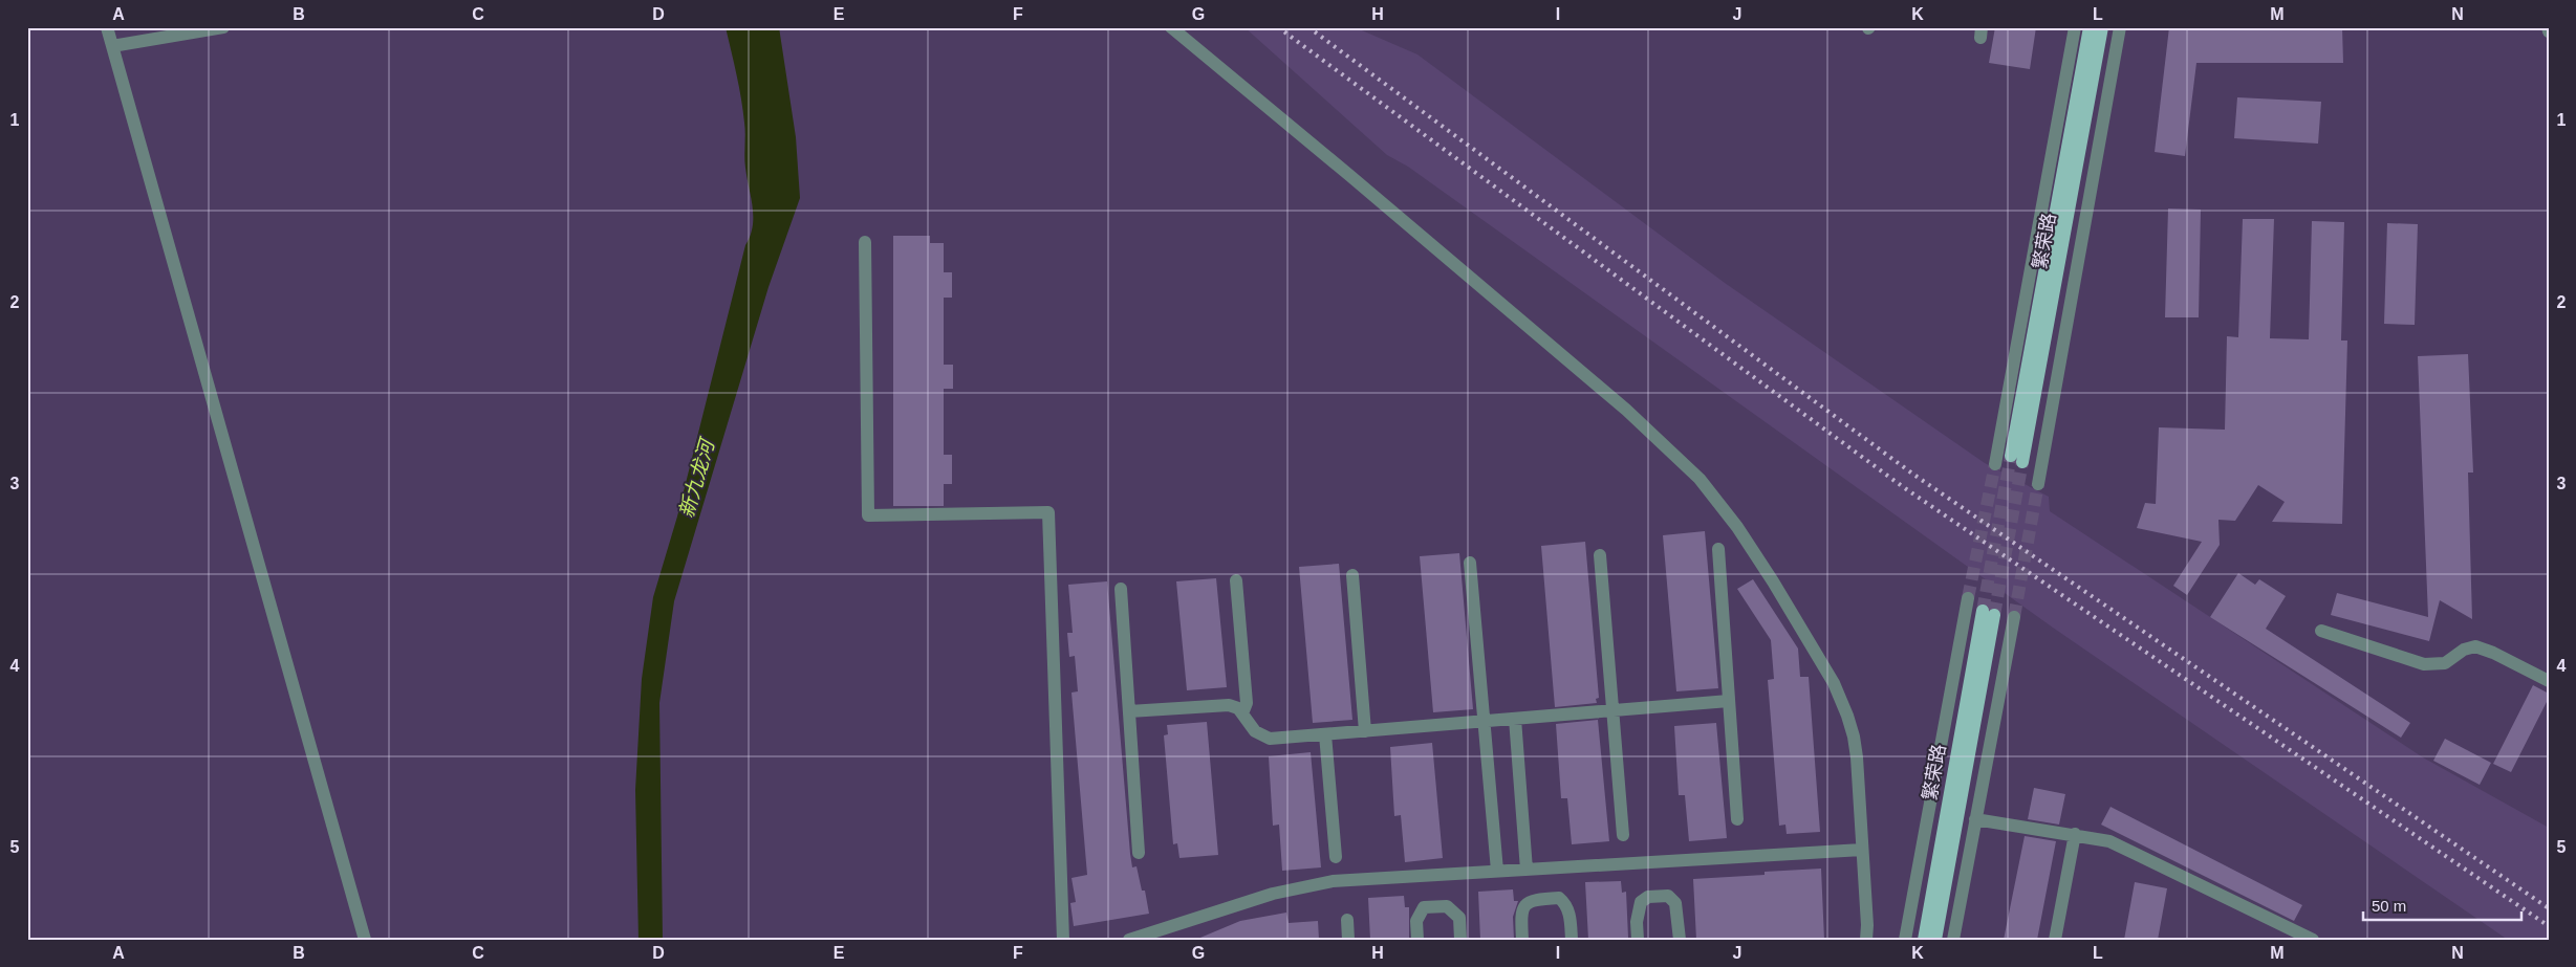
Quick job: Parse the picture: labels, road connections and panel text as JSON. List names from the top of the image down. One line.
{"streets":{"main road":["繁荣路"]},"water":["新九龙河"],"scale_bar":"50 m","grid":{"columns":["A","B","C","D","E","F","G","H","I","J","K","L","M","N"],"rows":["1","2","3","4","5"]}}
